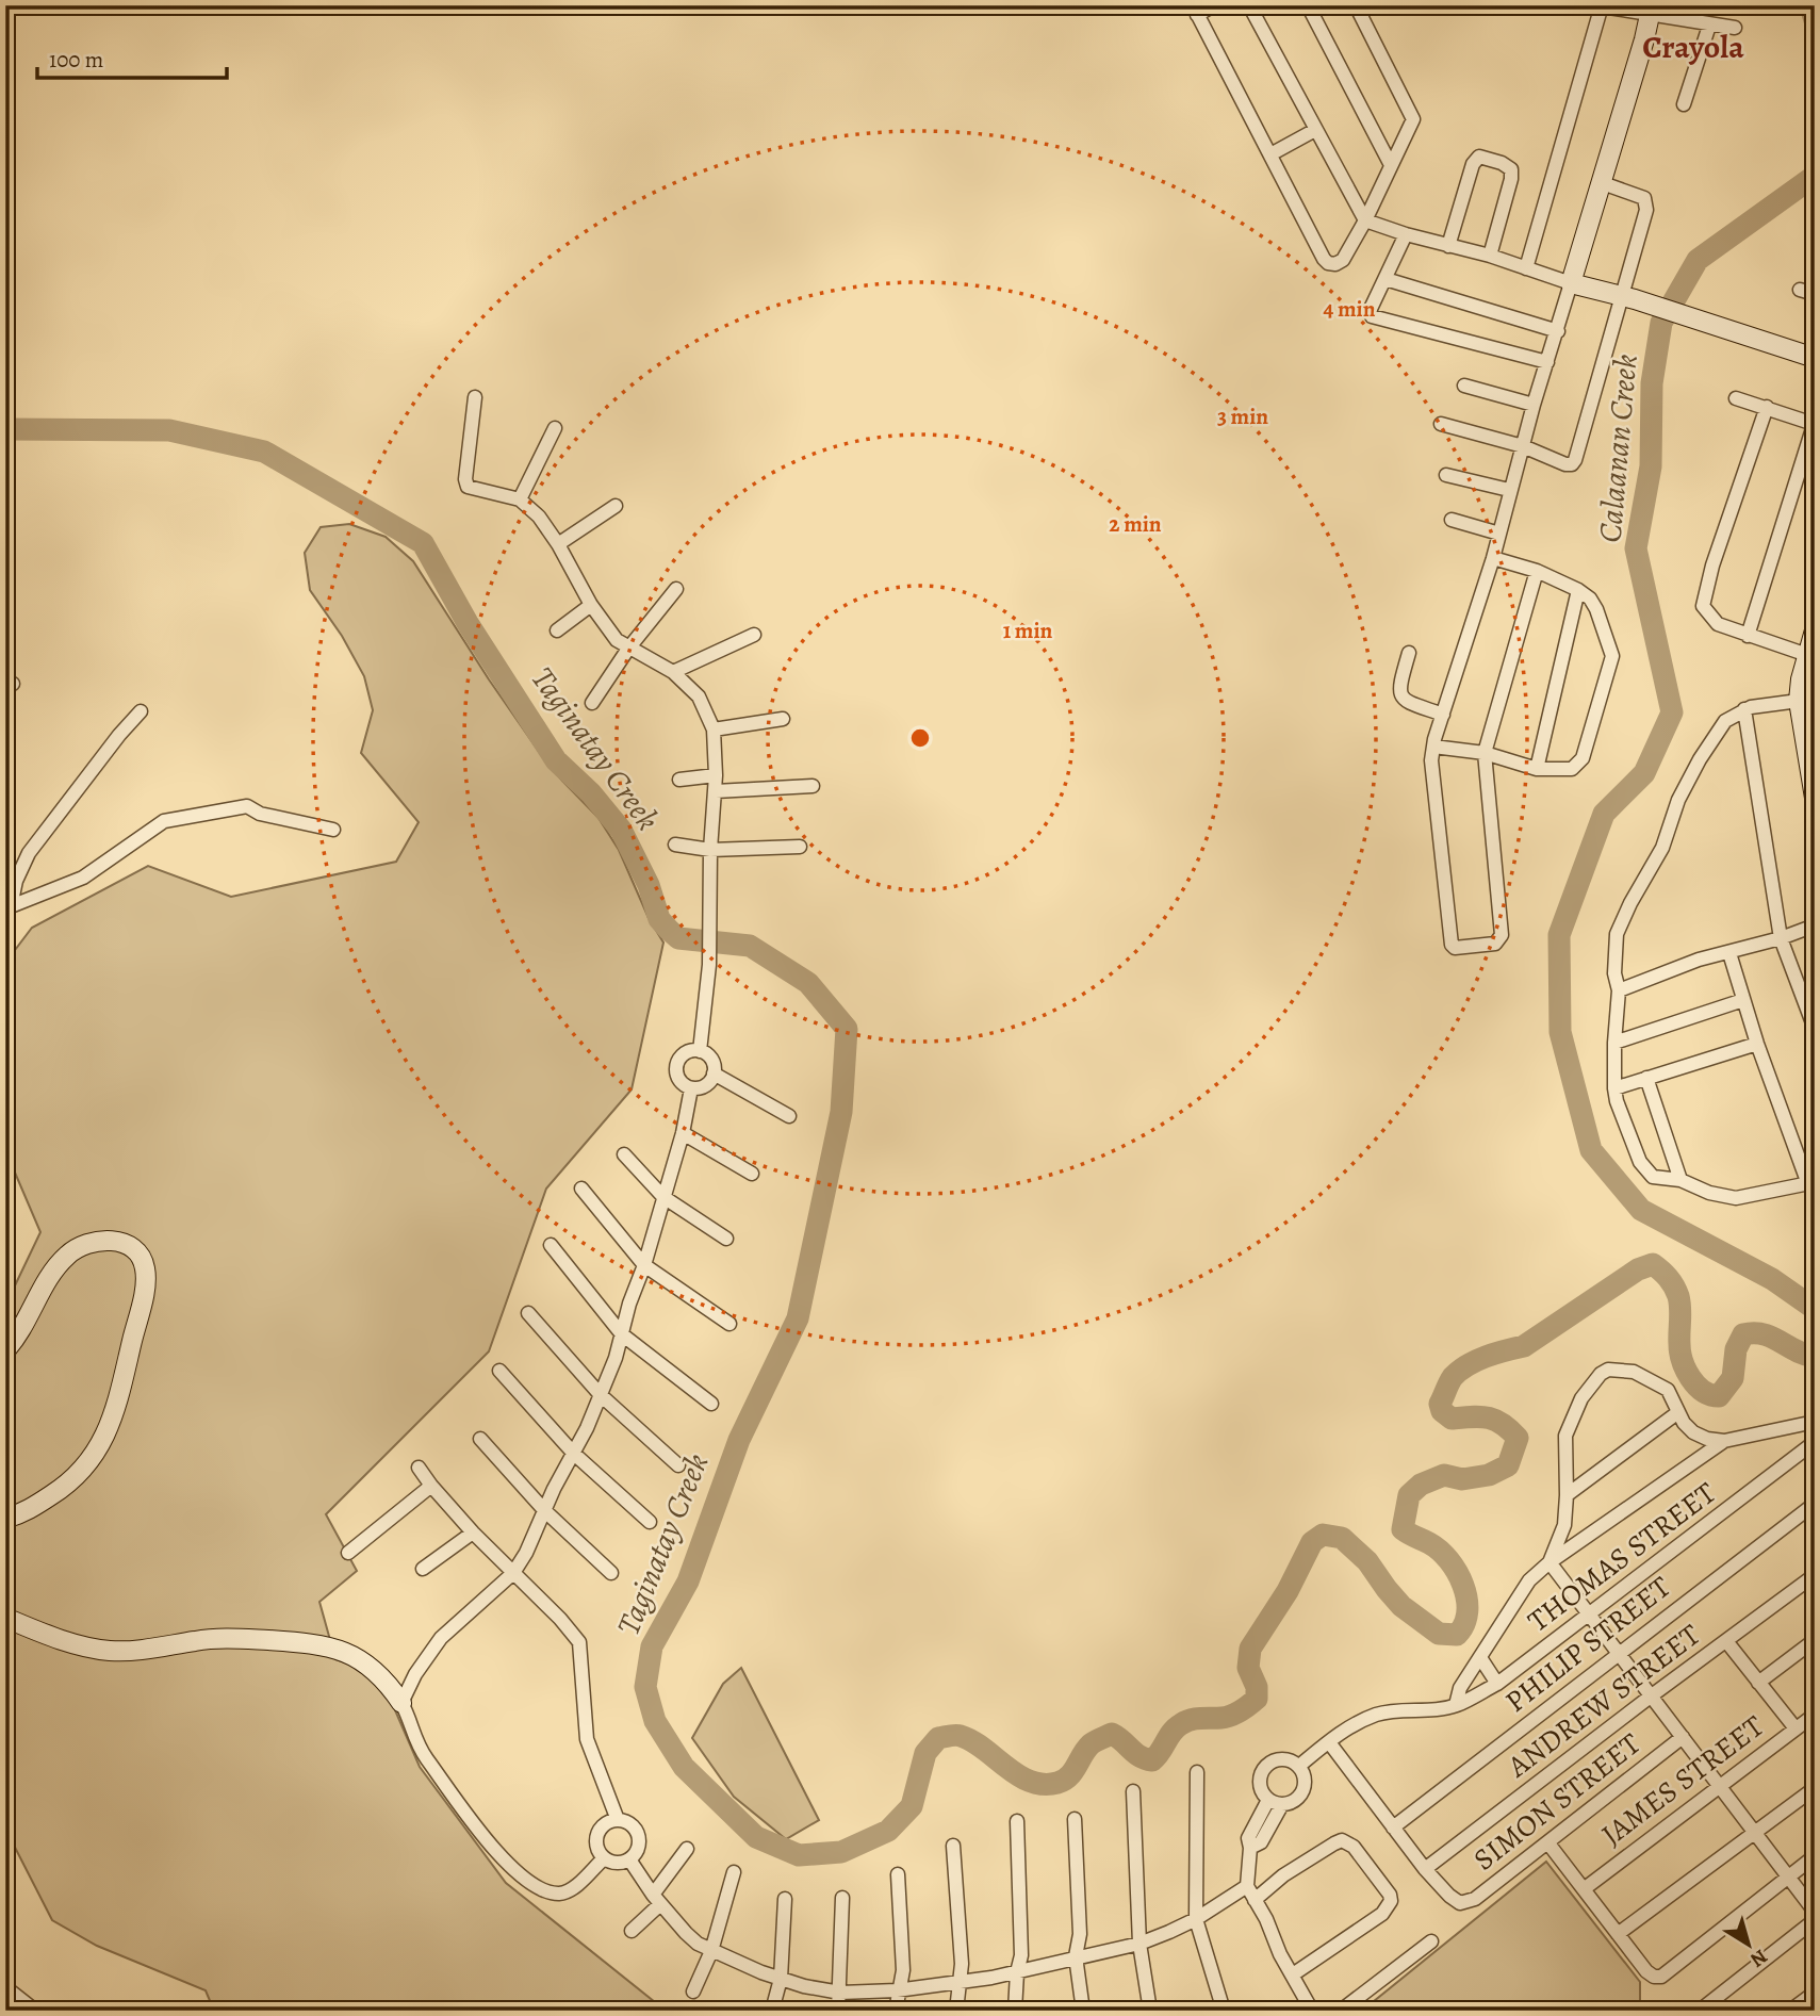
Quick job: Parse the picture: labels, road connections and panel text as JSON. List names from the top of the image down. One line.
{"streets":{"street":["THOMAS STREET","PHILIP STREET","ANDREW STREET","JAMES STREET","SIMON STREET"]},"crossings":[["ANDREW STREET","SIMON STREET"]],"districts":["Crayola"],"water":["Calaanan Creek","Taginatay Creek"],"scale_bar":"100 m","north":"bottom right","rings":["4 min","3 min","2 min","1 min"]}
